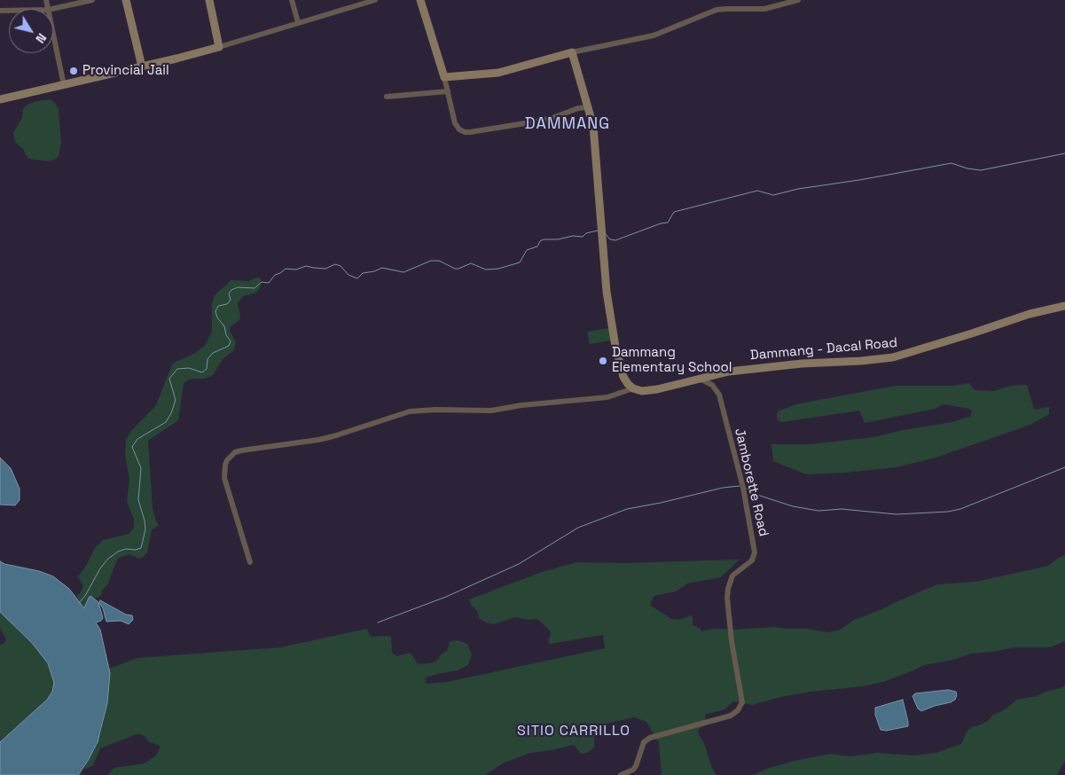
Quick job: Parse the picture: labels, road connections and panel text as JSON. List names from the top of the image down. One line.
{"streets":{"street":["Dammang - Dacal Road","Jamborette Road"]},"districts":["DAMMANG","SITIO CARRILLO"],"places":["Provincial Jail","Dammang Elementary School"],"north":"bottom right"}
